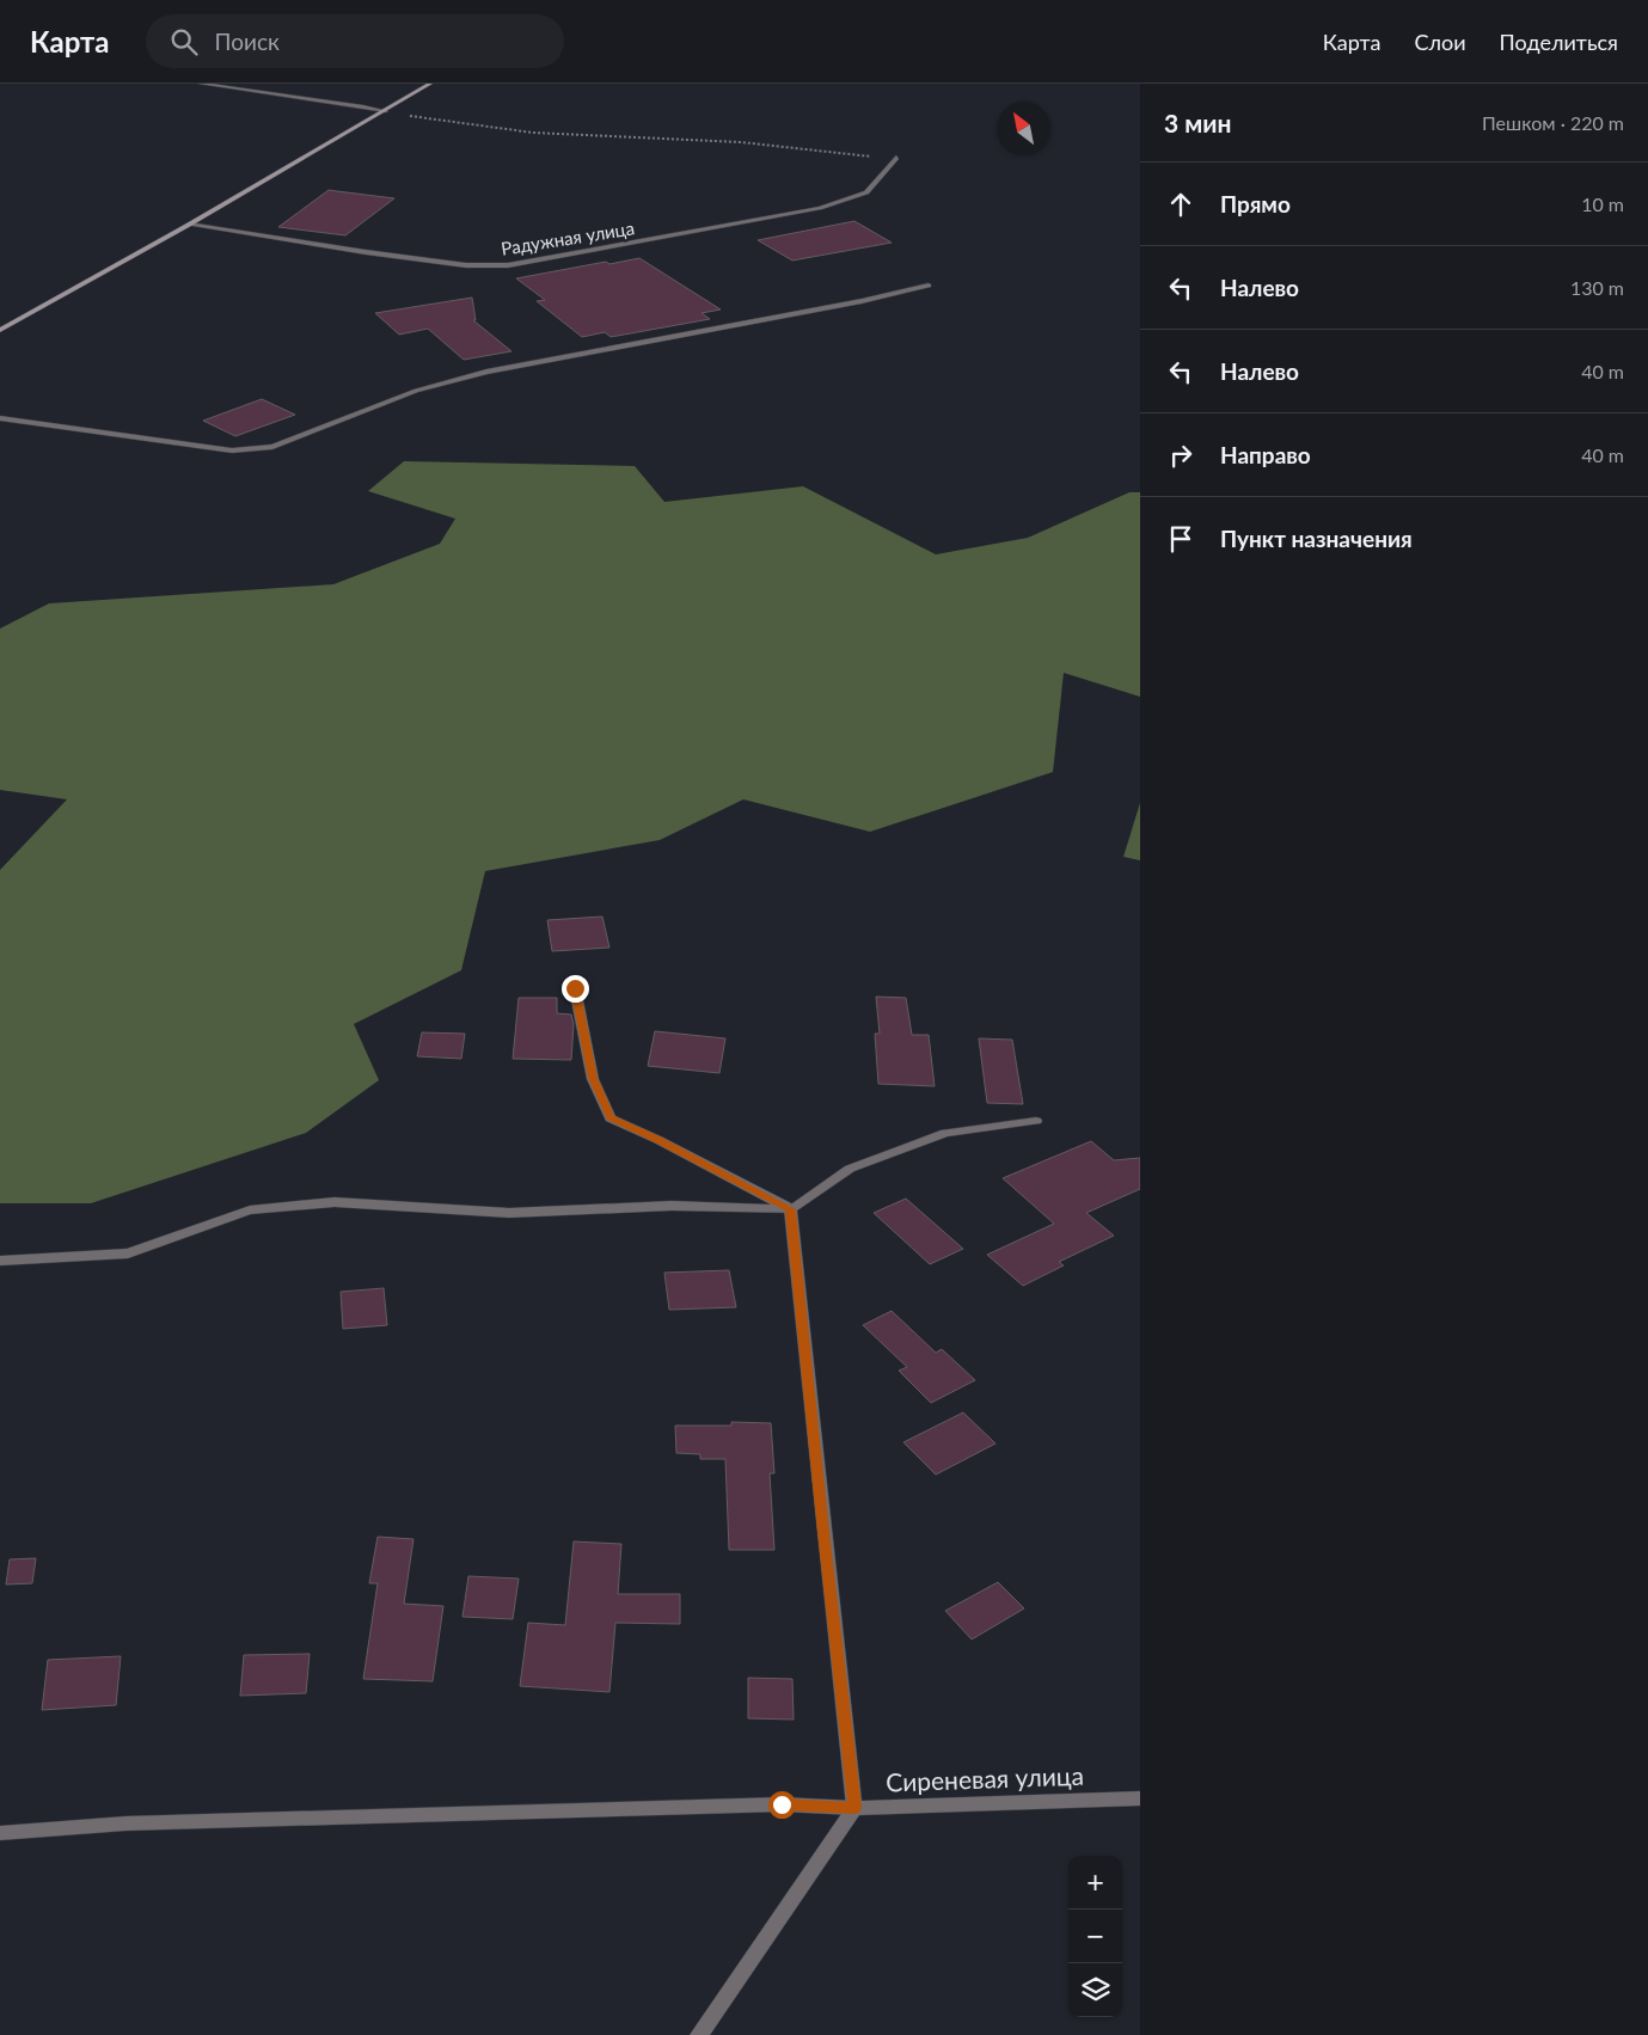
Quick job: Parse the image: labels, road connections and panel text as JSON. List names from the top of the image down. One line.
{"streets":{"street":["Радужная улица","Сиреневая улица"]},"north":"top left","page":{"header":"Карта","search":"Поиск","nav":["Карта","Слои","Поделиться"],"heading":["3 мин","Пешком · 220 m"],"list":[["Прямо","10 m"],["Налево","130 m"],["Налево","40 m"],["Направо","40 m"],"Пункт назначения"],"map_buttons":["+","−"]}}
